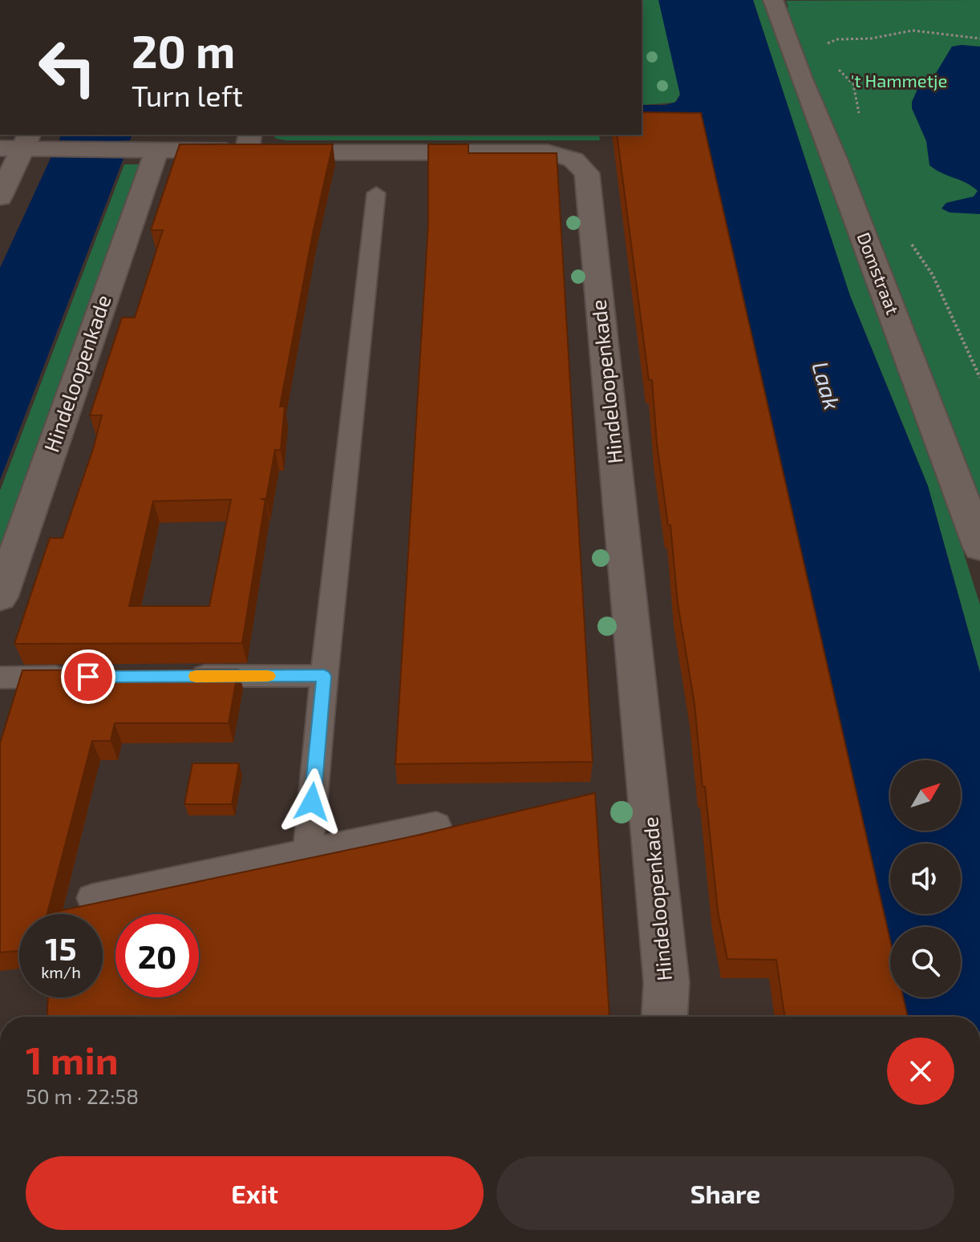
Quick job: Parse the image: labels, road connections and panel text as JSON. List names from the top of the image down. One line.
{"streets":{"street":["Domstraat","Hindeloopenkade"]},"water":["Laak"],"parks":["'t Hammetje"],"north":"top right","page":{"turn":["20 m","Turn left"],"speed":"15 km/h","limit":"20","heading":["1 min","50 m · 22:58"],"buttons":["Exit","Share"]}}
